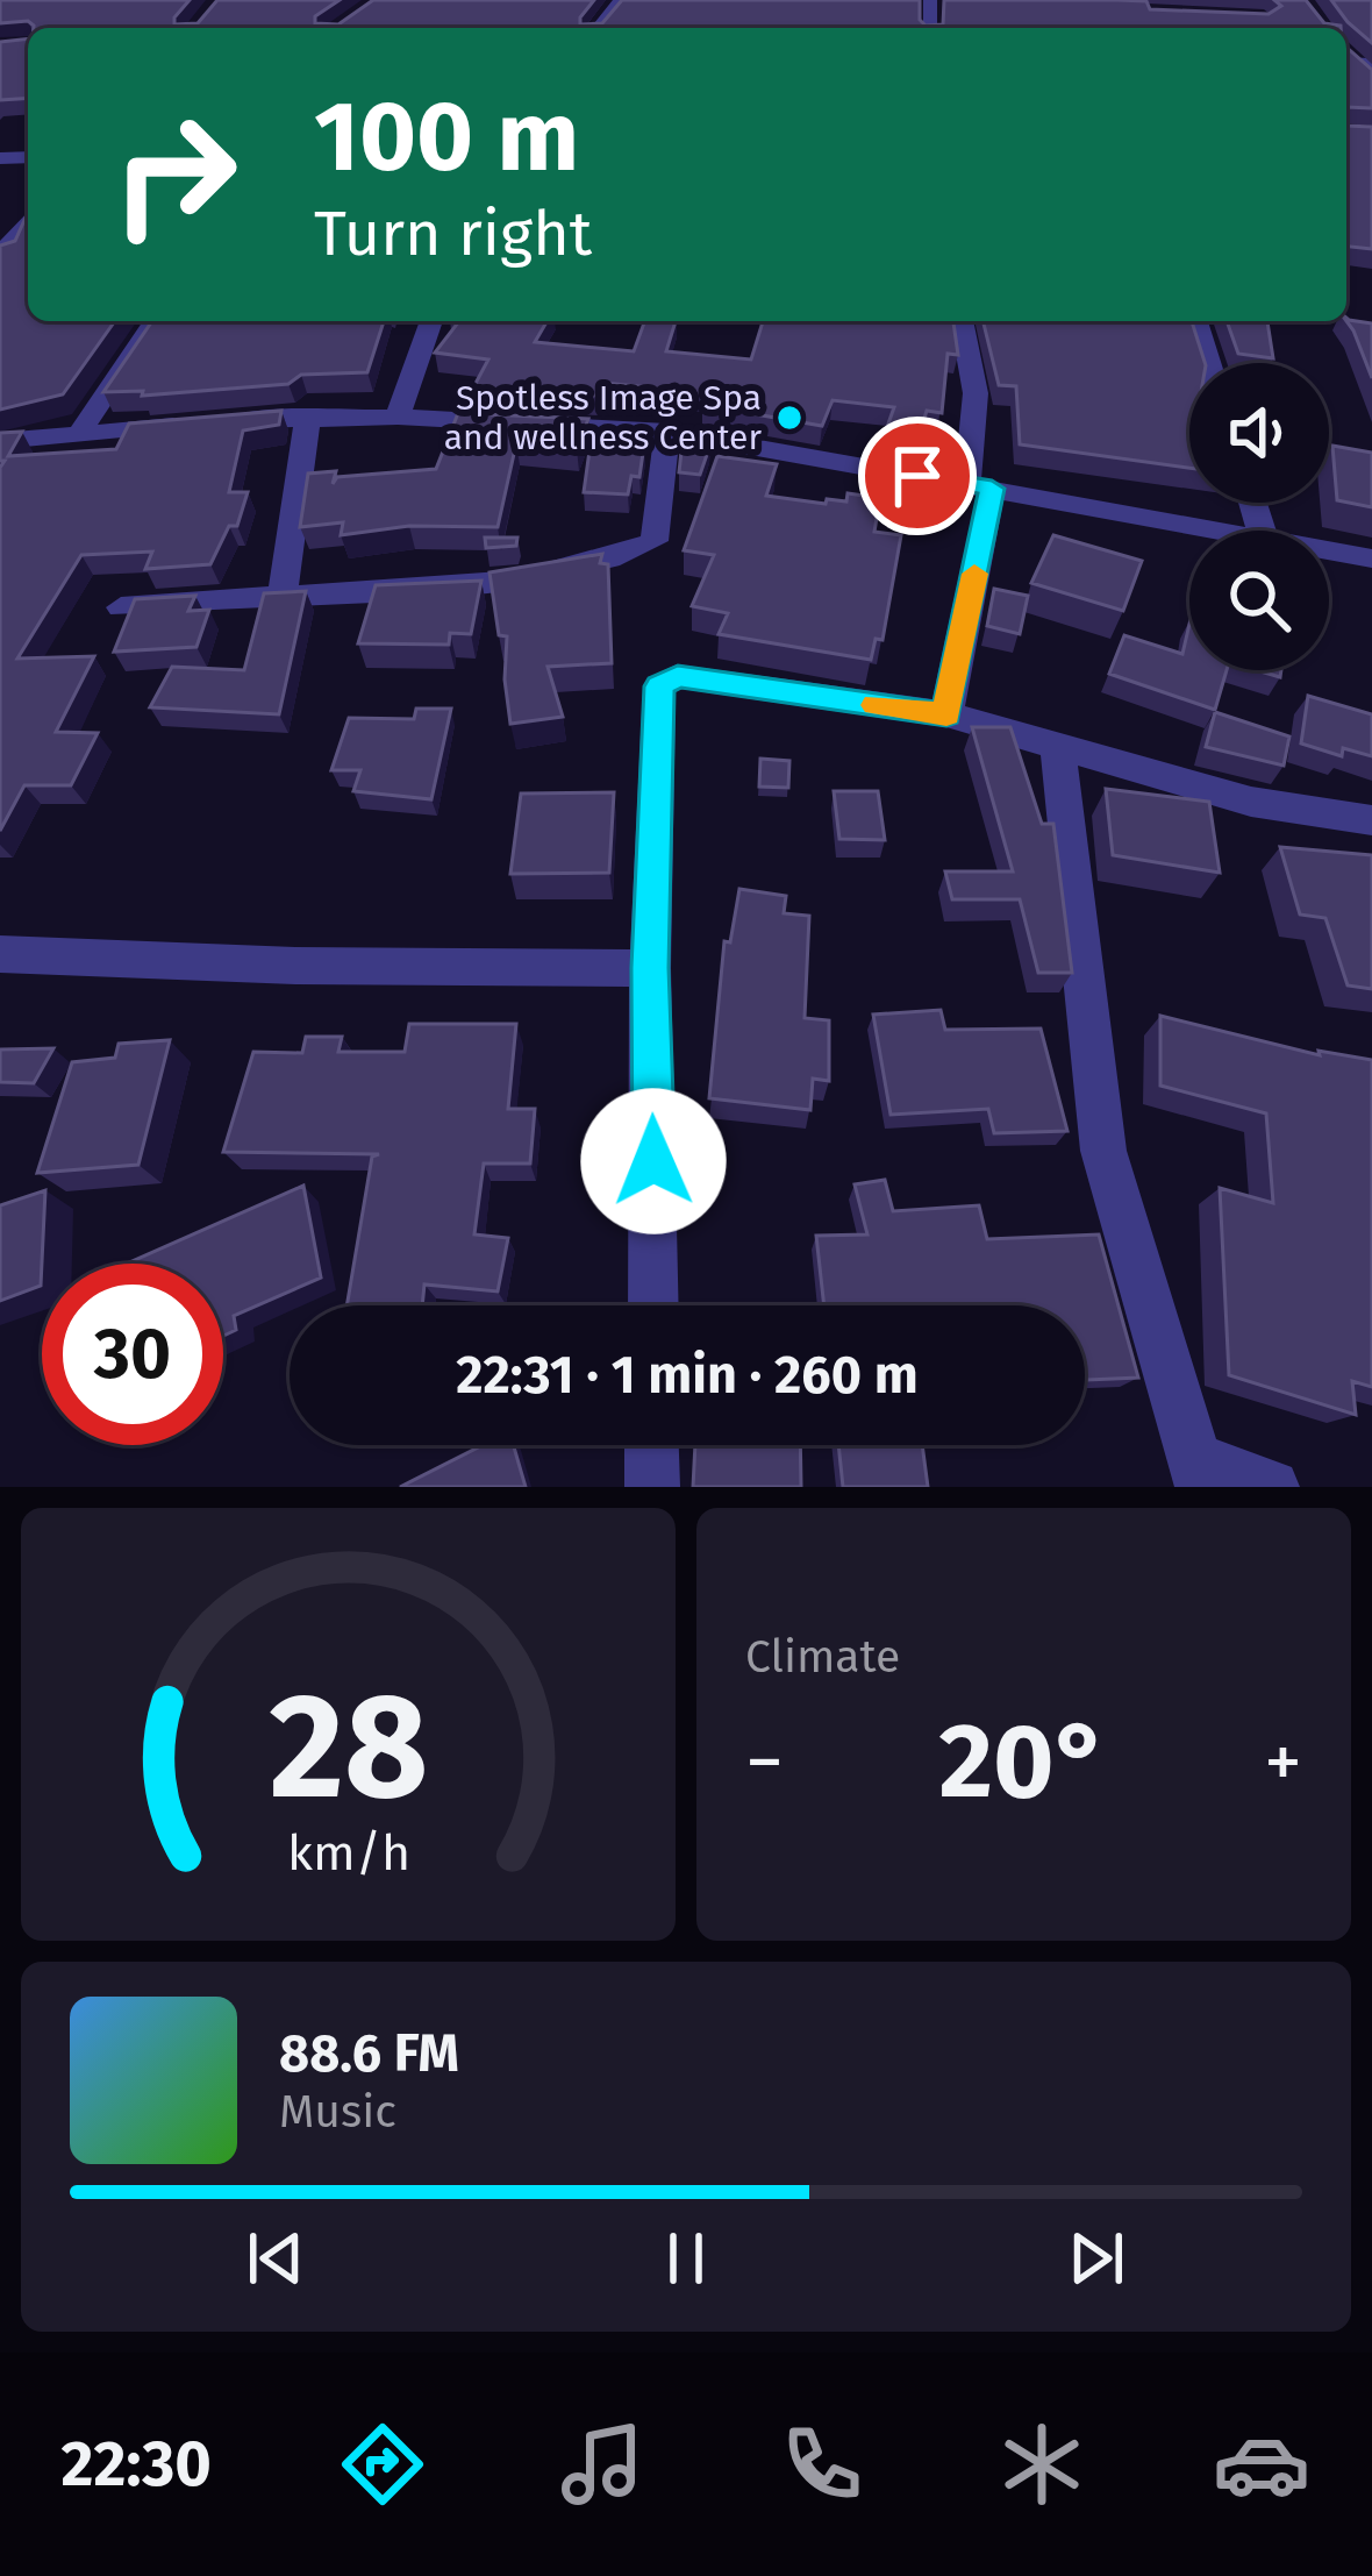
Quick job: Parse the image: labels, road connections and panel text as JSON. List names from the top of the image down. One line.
{"places":["Spotless Image Spa and wellness Center"],"page":{"turn":["100 m","Turn right"],"limit":"30","trip":"22:31 · 1 min · 260 m","tile":"Climate","heat":["−","20°","+"],"song":["88.6 FM","Music"],"tabs":"22:30","gauge":["28","km/h"]}}
